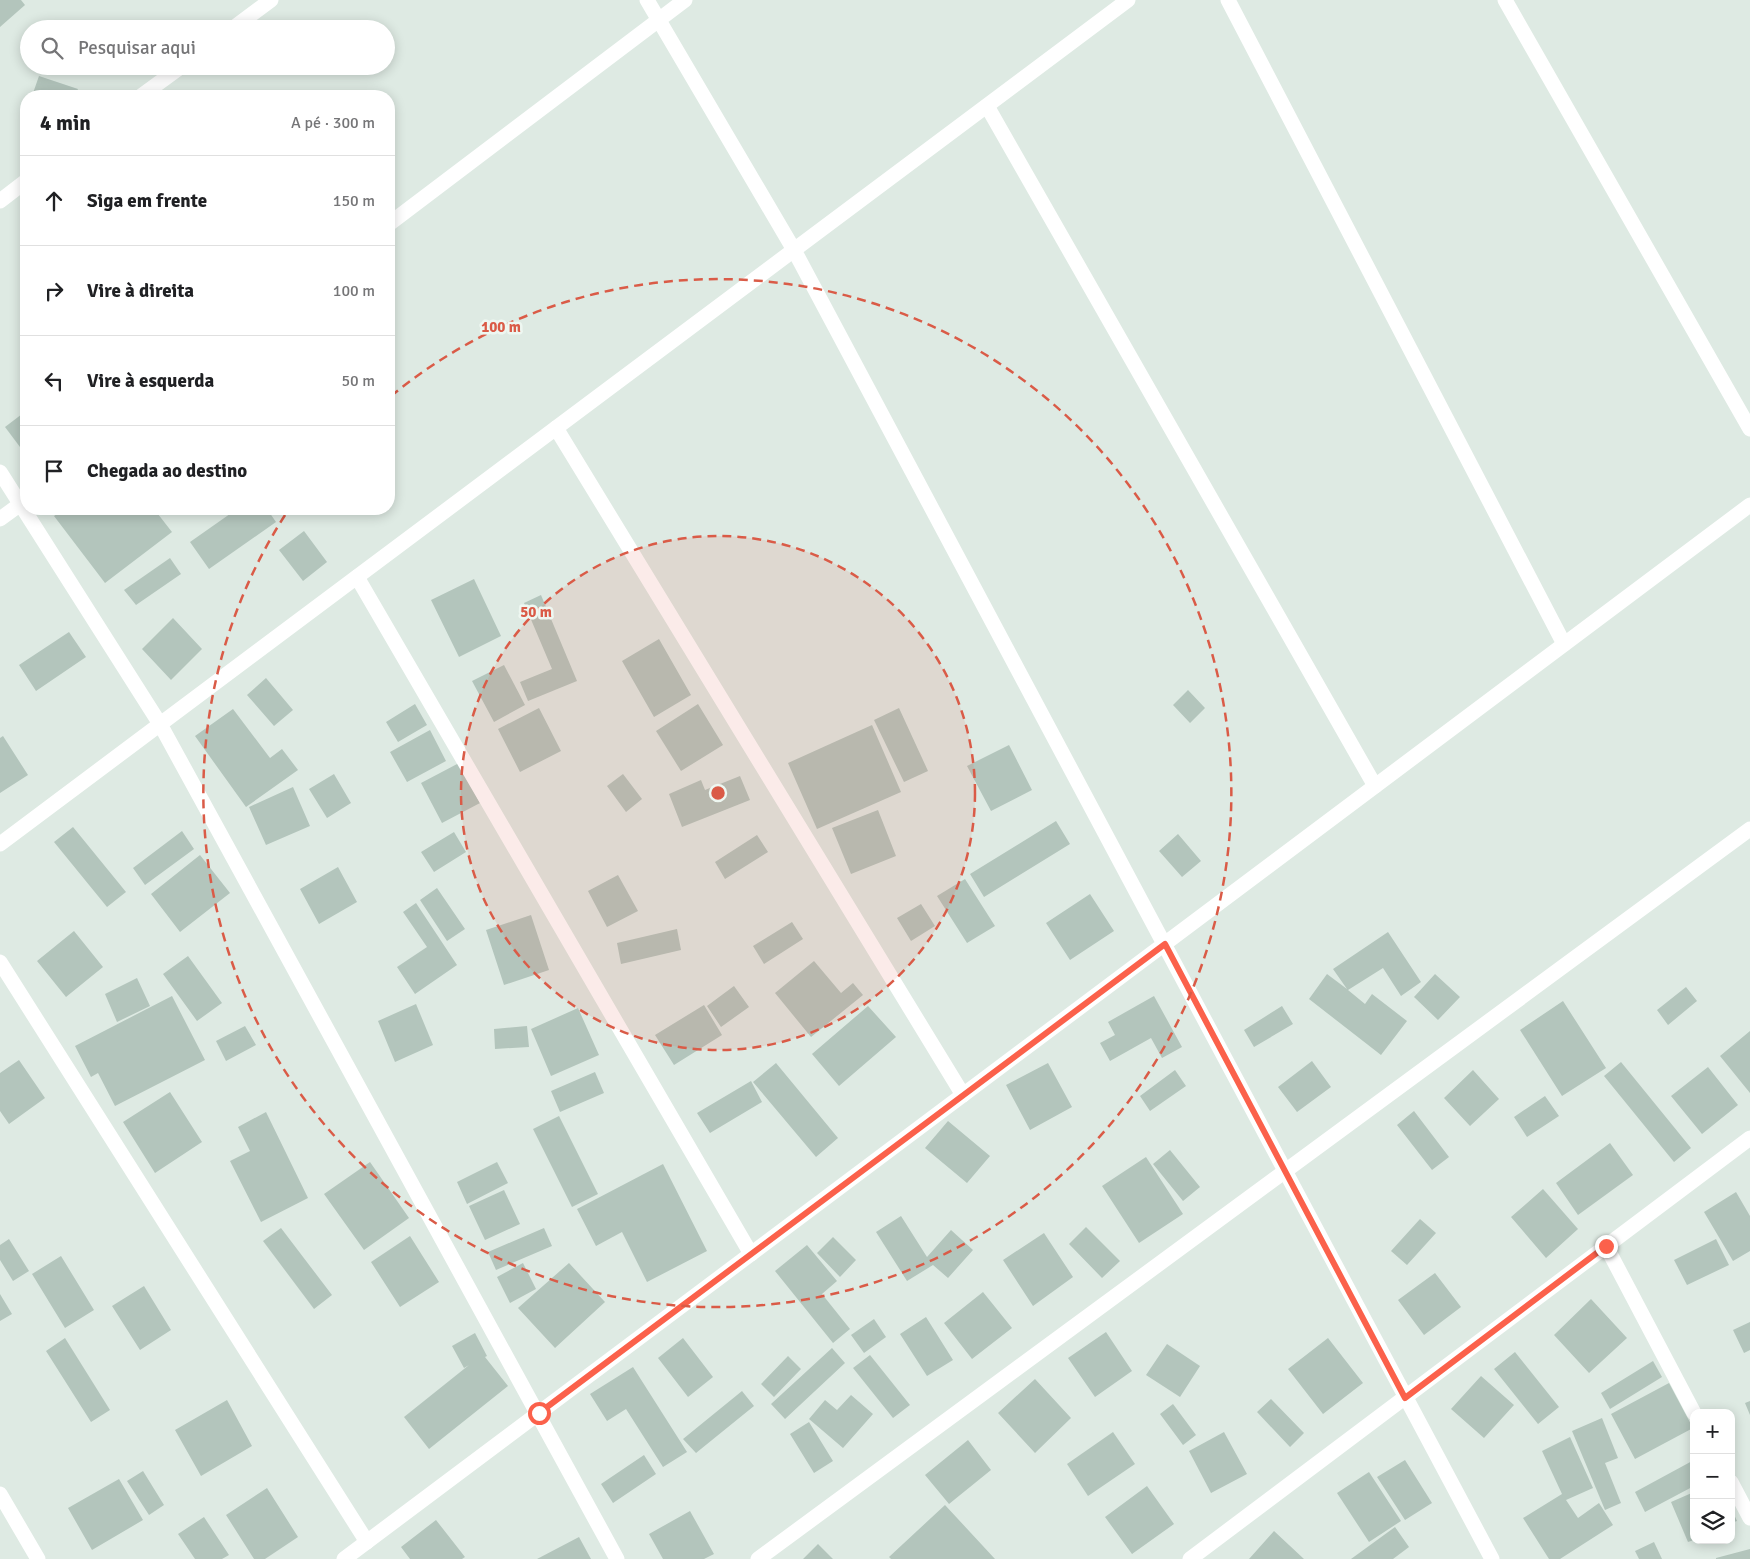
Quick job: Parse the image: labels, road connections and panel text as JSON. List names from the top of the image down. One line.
{"page":{"search":"Pesquisar aqui","heading":["4 min","A pé · 300 m"],"list":[["Siga em frente","150 m"],["Vire à direita","100 m"],["Vire à esquerda","50 m"],"Chegada ao destino"],"map_buttons":["+","−"]},"rings":["100 m","50 m"]}
